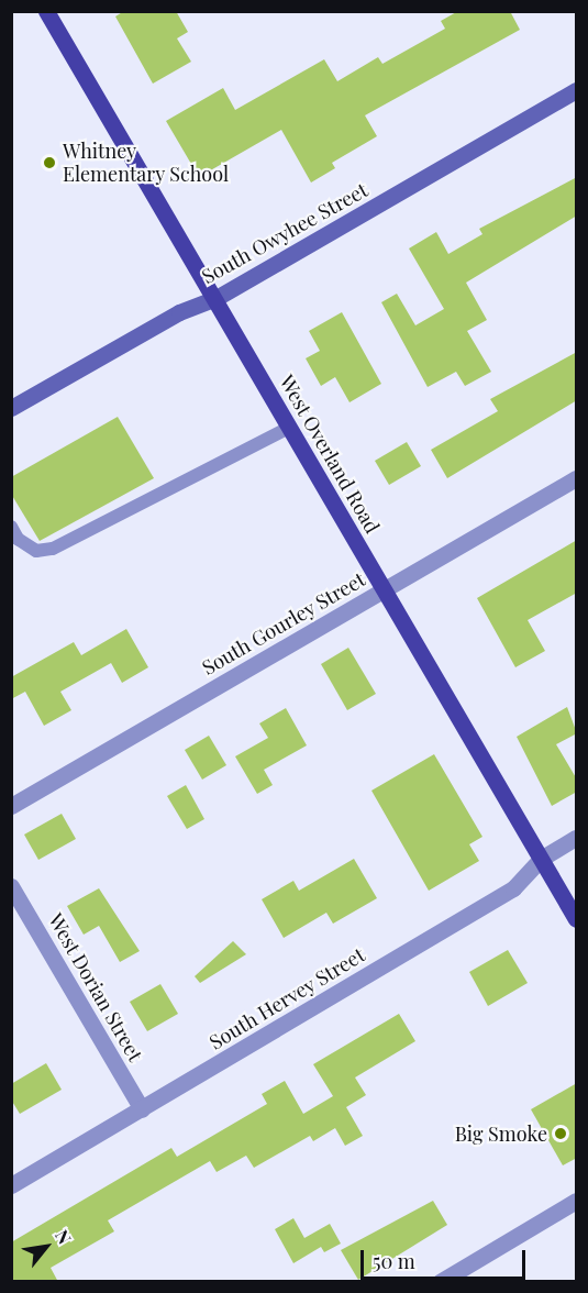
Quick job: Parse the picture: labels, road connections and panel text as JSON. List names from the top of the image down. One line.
{"streets":{"main road":["West Overland Road"],"street":["South Owyhee Street","South Gourley Street","West Dorian Street","South Hervey Street"]},"crossings":[["South Owyhee Street","West Overland Road"],["West Overland Road","South Gourley Street"],["West Overland Road","South Hervey Street"],["West Dorian Street","South Hervey Street"]],"places":["Whitney Elementary School","Big Smoke"],"scale_bar":"50 m","north":"top right"}
